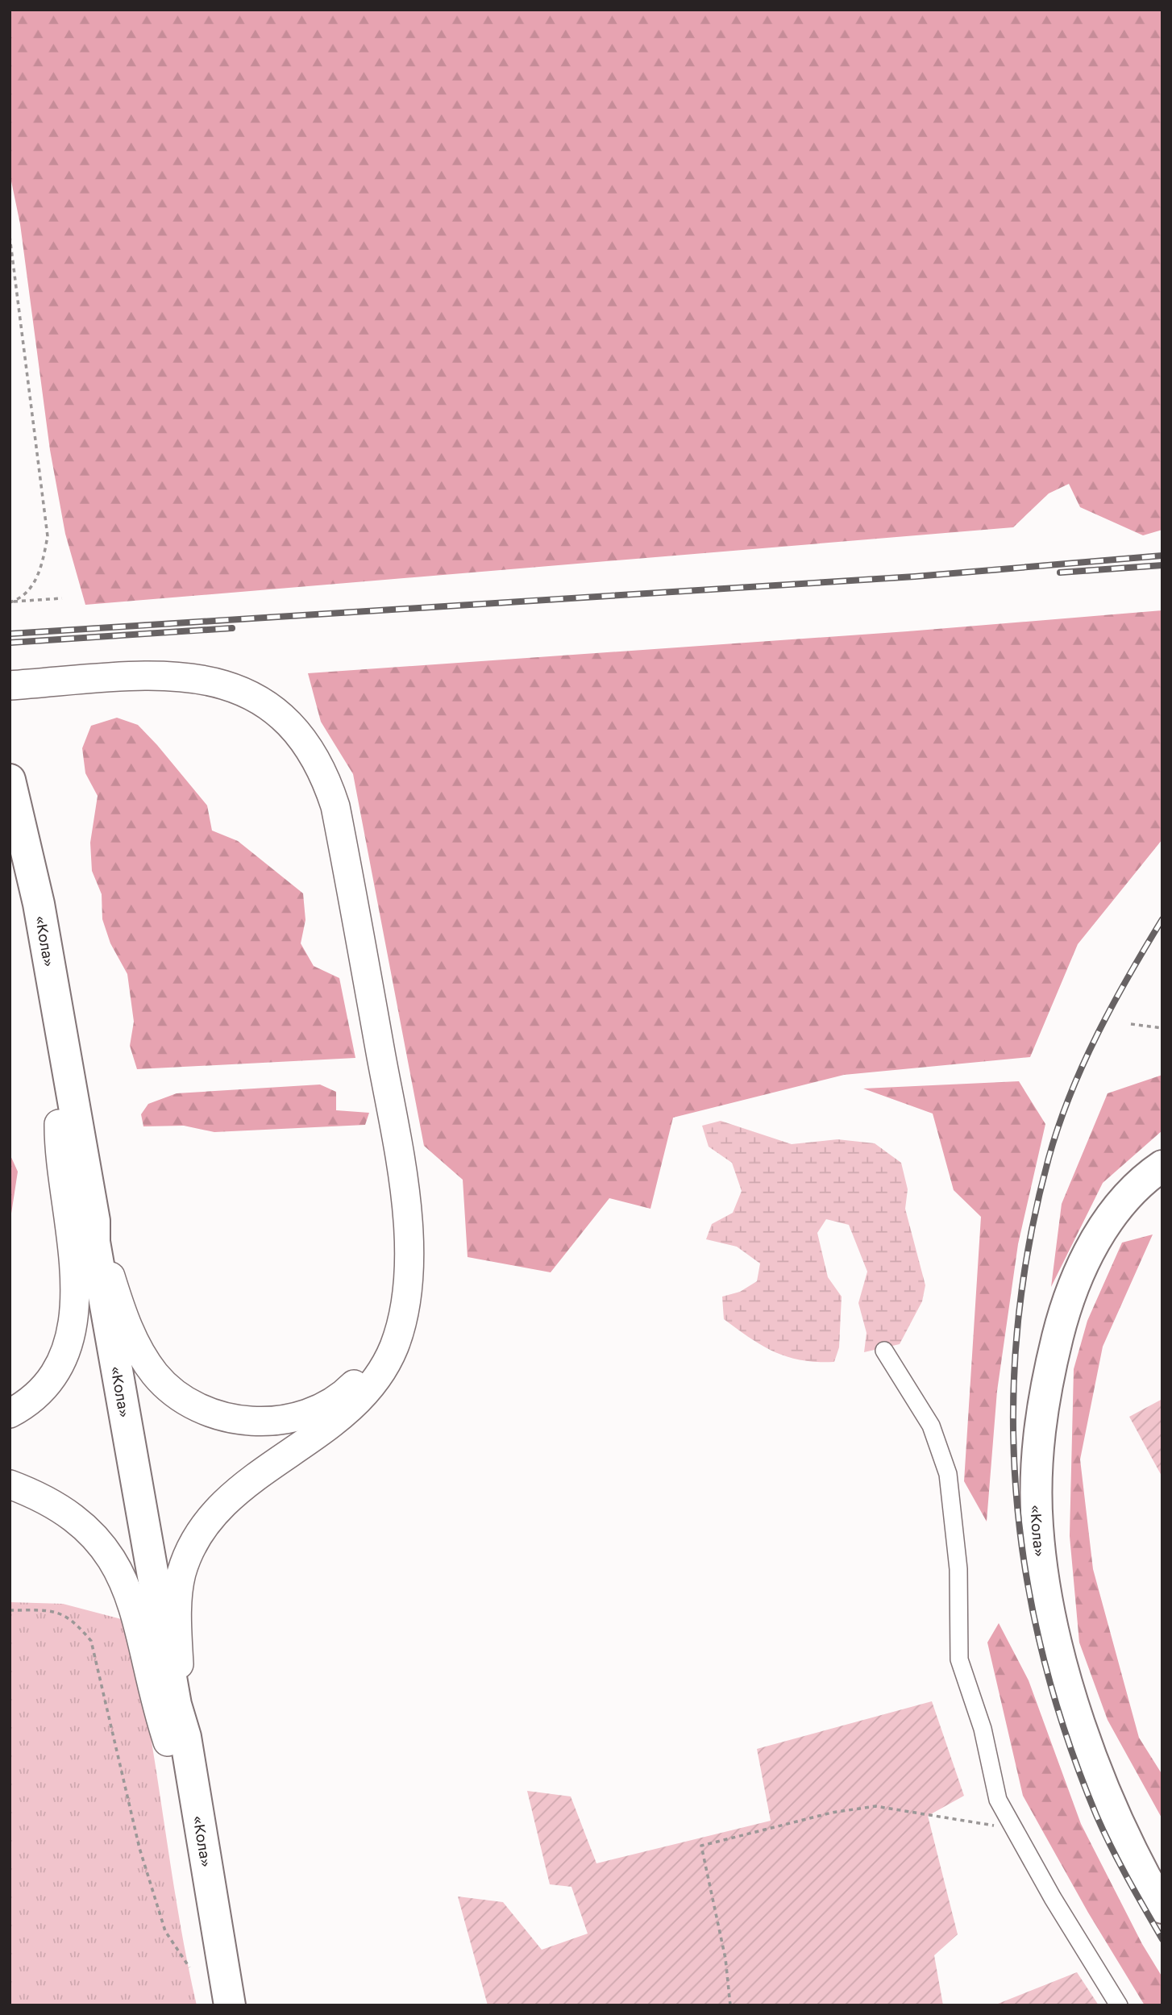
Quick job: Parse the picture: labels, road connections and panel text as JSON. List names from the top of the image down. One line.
{"streets":{"highway":["«Кола»"]}}
